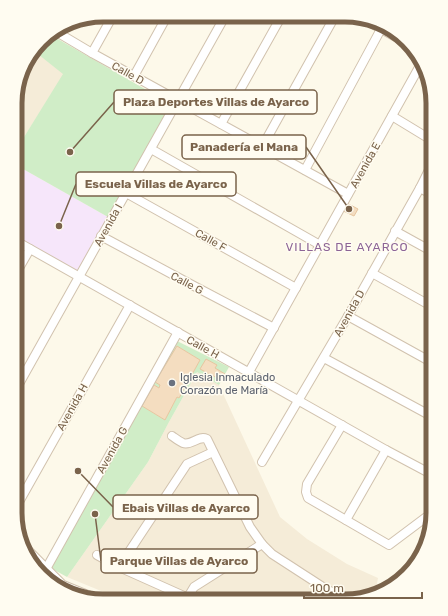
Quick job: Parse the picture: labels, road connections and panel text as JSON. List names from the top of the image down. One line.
{"streets":{"street":["Calle D","Avenida E","Avenida I","Calle F","Calle G","Avenida D","Calle H","Avenida H","Avenida G"]},"crossings":[["Calle D","Avenida E"],["Calle D","Avenida I"],["Avenida E","Calle F"],["Avenida E","Calle G"],["Avenida E","Calle H"],["Avenida I","Calle F"],["Avenida I","Calle G"],["Avenida I","Calle H"],["Avenida D","Calle H"],["Calle H","Avenida H"],["Calle H","Avenida G"]],"districts":["VILLAS DE AYARCO"],"places":["Plaza Deportes Villas de Ayarco","Panadería el Mana","Escuela Villas de Ayarco","Iglesia Inmaculado Corazón de María","Ebais Villas de Ayarco","Parque Villas de Ayarco"],"scale_bar":"100 m"}
